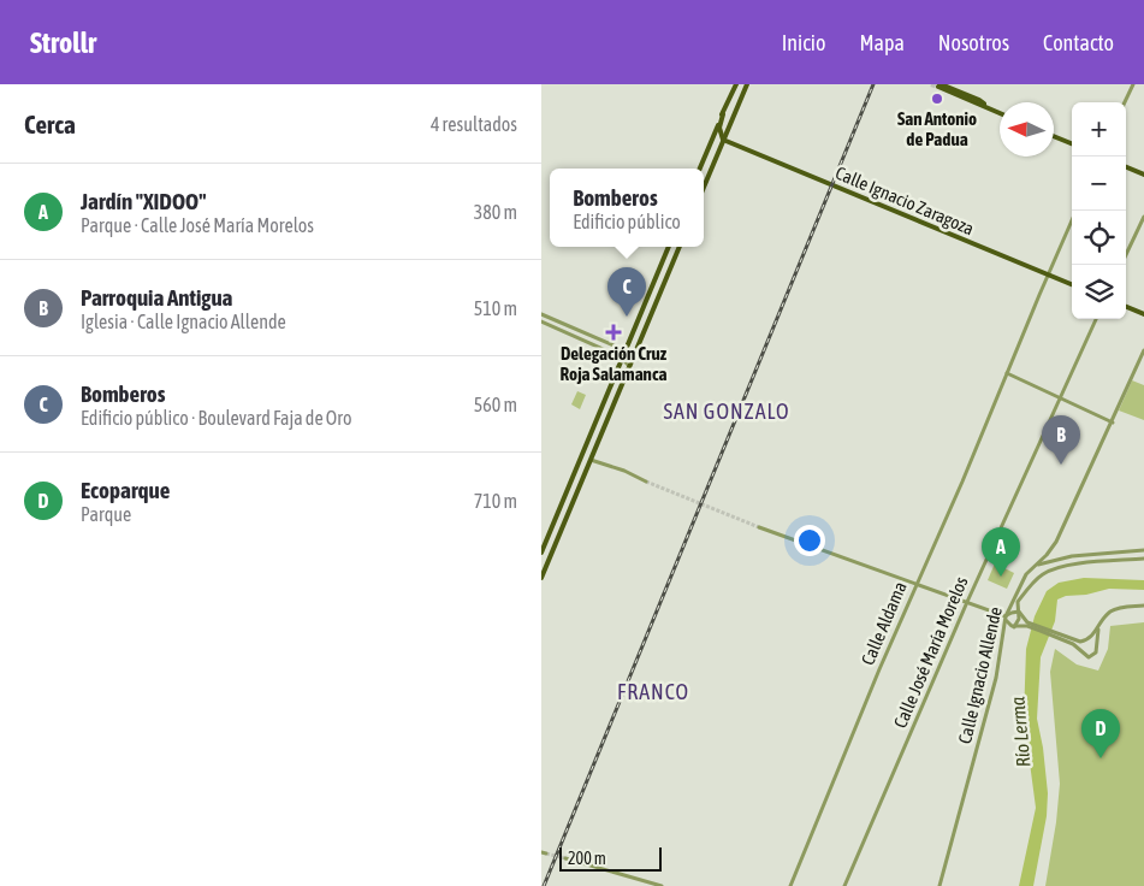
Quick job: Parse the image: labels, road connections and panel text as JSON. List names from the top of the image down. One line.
{"streets":{"main road":["Calle Ignacio Zaragoza"],"street":["Calle Aldama","Calle José María Morelos","Calle Ignacio Allende"]},"crossings":[["Calle Ignacio Zaragoza","Calle Aldama"]],"districts":["SAN GONZALO","FRANCO"],"water":["Río Lerma"],"places":{"other":["San Antonio de Padua"],"health":["Delegación Cruz Roja Salamanca"]},"scale_bar":"200 m","north":"left","page":{"header":"Strollr","nav":["Inicio","Mapa","Nosotros","Contacto"],"heading":["Cerca","4 resultados"],"map_buttons":["+","−"],"list":[{"mark":"A","name":"Jardín \"XIDOO\"","note":"Parque · Calle José María Morelos","value":"380 m"},{"mark":"B","name":"Parroquia Antigua","note":"Iglesia · Calle Ignacio Allende","value":"510 m"},{"mark":"C","name":"Bomberos","note":"Edificio público · Boulevard Faja de Oro","value":"560 m"},{"mark":"D","name":"Ecoparque","note":"Parque","value":"710 m"}],"popup":["Bomberos","Edificio público"],"pins":["C","B","A","D"],"scale":"200 m"}}
